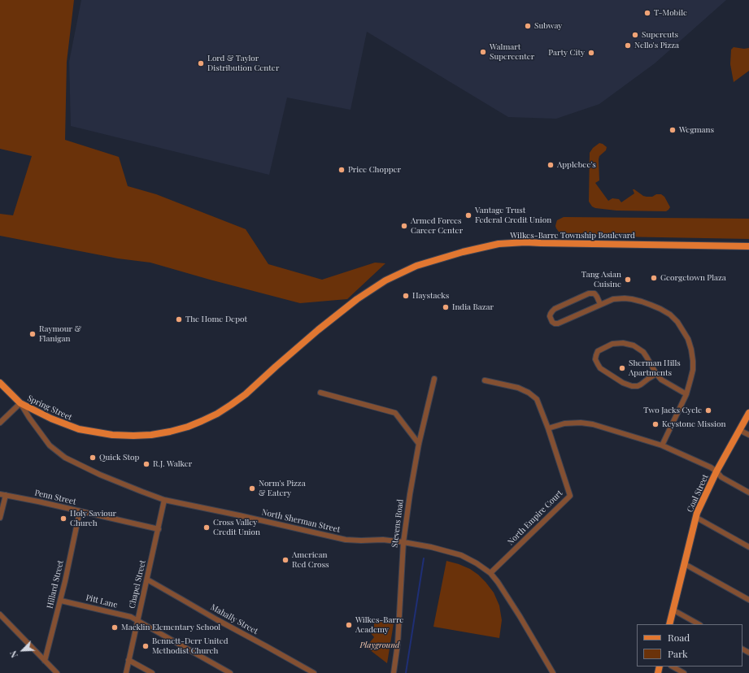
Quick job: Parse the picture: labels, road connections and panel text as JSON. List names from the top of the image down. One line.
{"streets":{"main road":["Wilkes-Barre Township Boulevard","Spring Street","Coal Street"],"street":["Penn Street","North Empire Court","North Sherman Street","Stevens Road","Hillard Street","Chapel Street","Pitt Lane","Mahally Street"]},"crossings":[["Wilkes-Barre Township Boulevard","Spring Street"],["Spring Street","North Sherman Street"],["Penn Street","Hillard Street"],["Penn Street","Chapel Street"],["North Empire Court","North Sherman Street"],["North Sherman Street","Stevens Road"],["North Sherman Street","Chapel Street"],["Hillard Street","Pitt Lane"],["Chapel Street","Pitt Lane"],["Chapel Street","Mahally Street"]],"parks":["Playground"],"places":["T-Mobile","Subway","Supercuts","Nello's Pizza","Walmart Supercenter","Party City","Lord & Taylor Distribution Center","Wegmans","Applebee's","Price Chopper","Vantage Trust Federal Credit Union","Armed Forces Career Center","Georgetown Plaza","Tang Asian Cuisine","Haystacks","India Bazar","The Home Depot","Raymour & Flanigan","Sherman Hills Apartments","Two Jacks Cycle","Keystone Mission","Quick Stop","R.J. Walker","Norm's Pizza & Eatery","Holy Saviour Church","Cross Valley Credit Union","American Red Cross","Wilkes-Barre Academy","Macklin Elementary School","Bennett-Derr United Methodist Church"],"legend":["Road","Park"],"north":"bottom left"}
